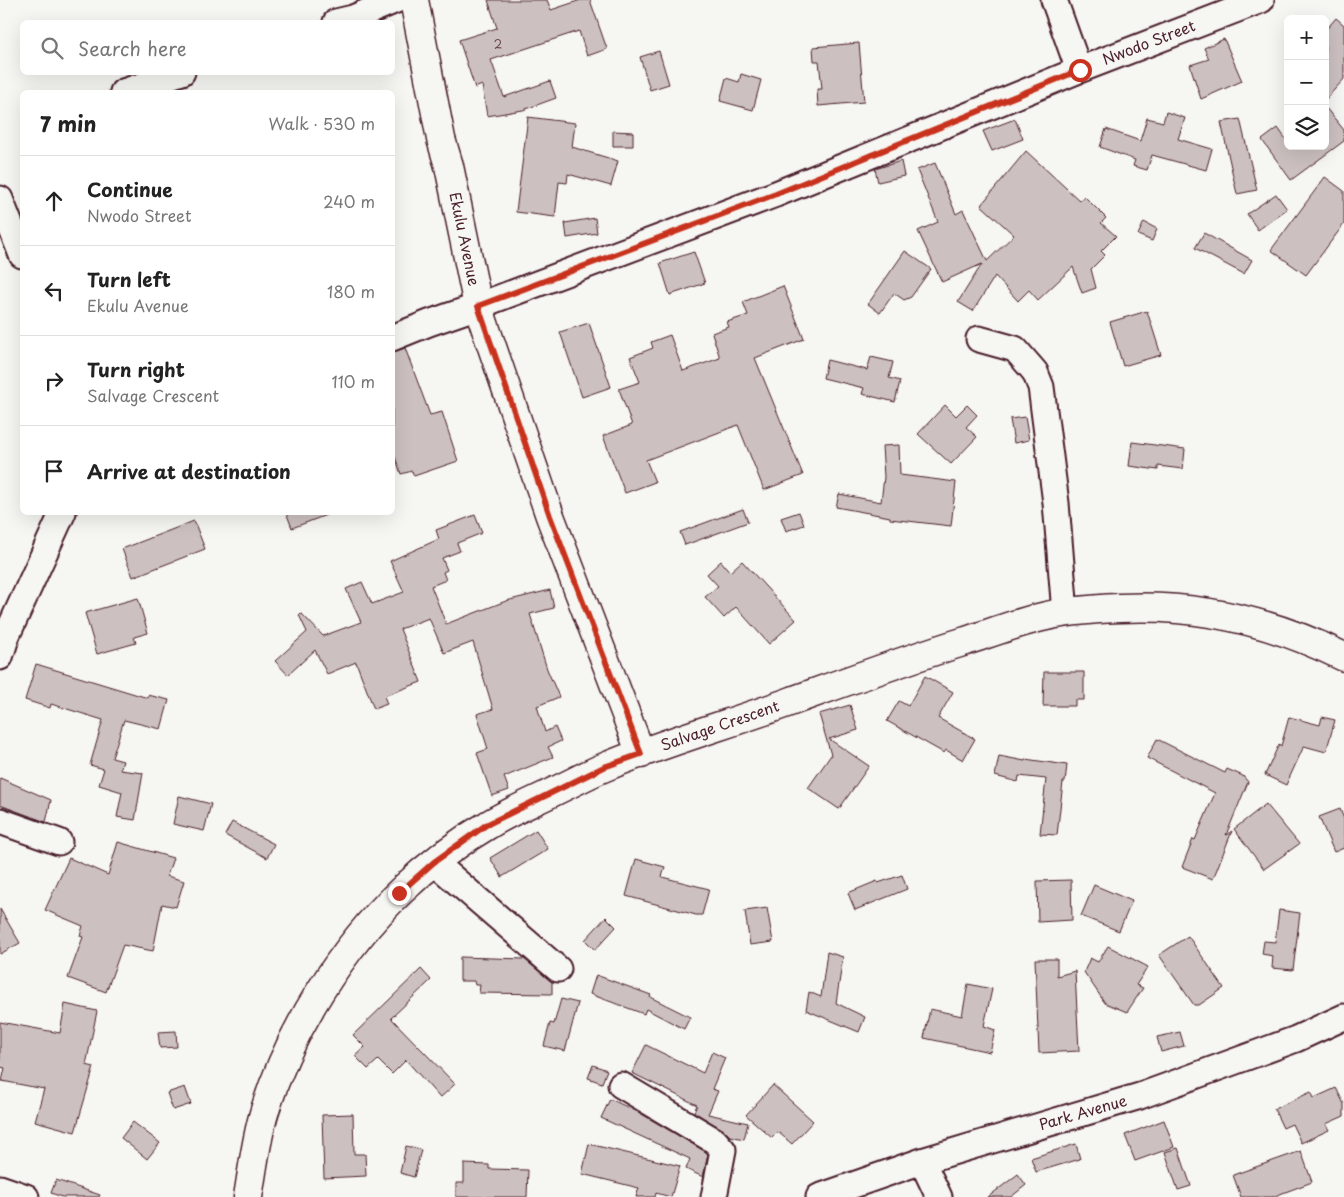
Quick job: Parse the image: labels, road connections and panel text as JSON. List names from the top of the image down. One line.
{"streets":{"main road":["Ekulu Avenue","Salvage Crescent"],"street":["Nwodo Street","Park Avenue"]},"crossings":[["Nwodo Street","Ekulu Avenue"],["Ekulu Avenue","Salvage Crescent"]],"house_numbers":["2"],"page":{"map_buttons":["+","−"],"search":"Search here","heading":["7 min","Walk · 530 m"],"list":[["Continue","Nwodo Street","240 m"],["Turn left","Ekulu Avenue","180 m"],["Turn right","Salvage Crescent","110 m"],"Arrive at destination"]}}
